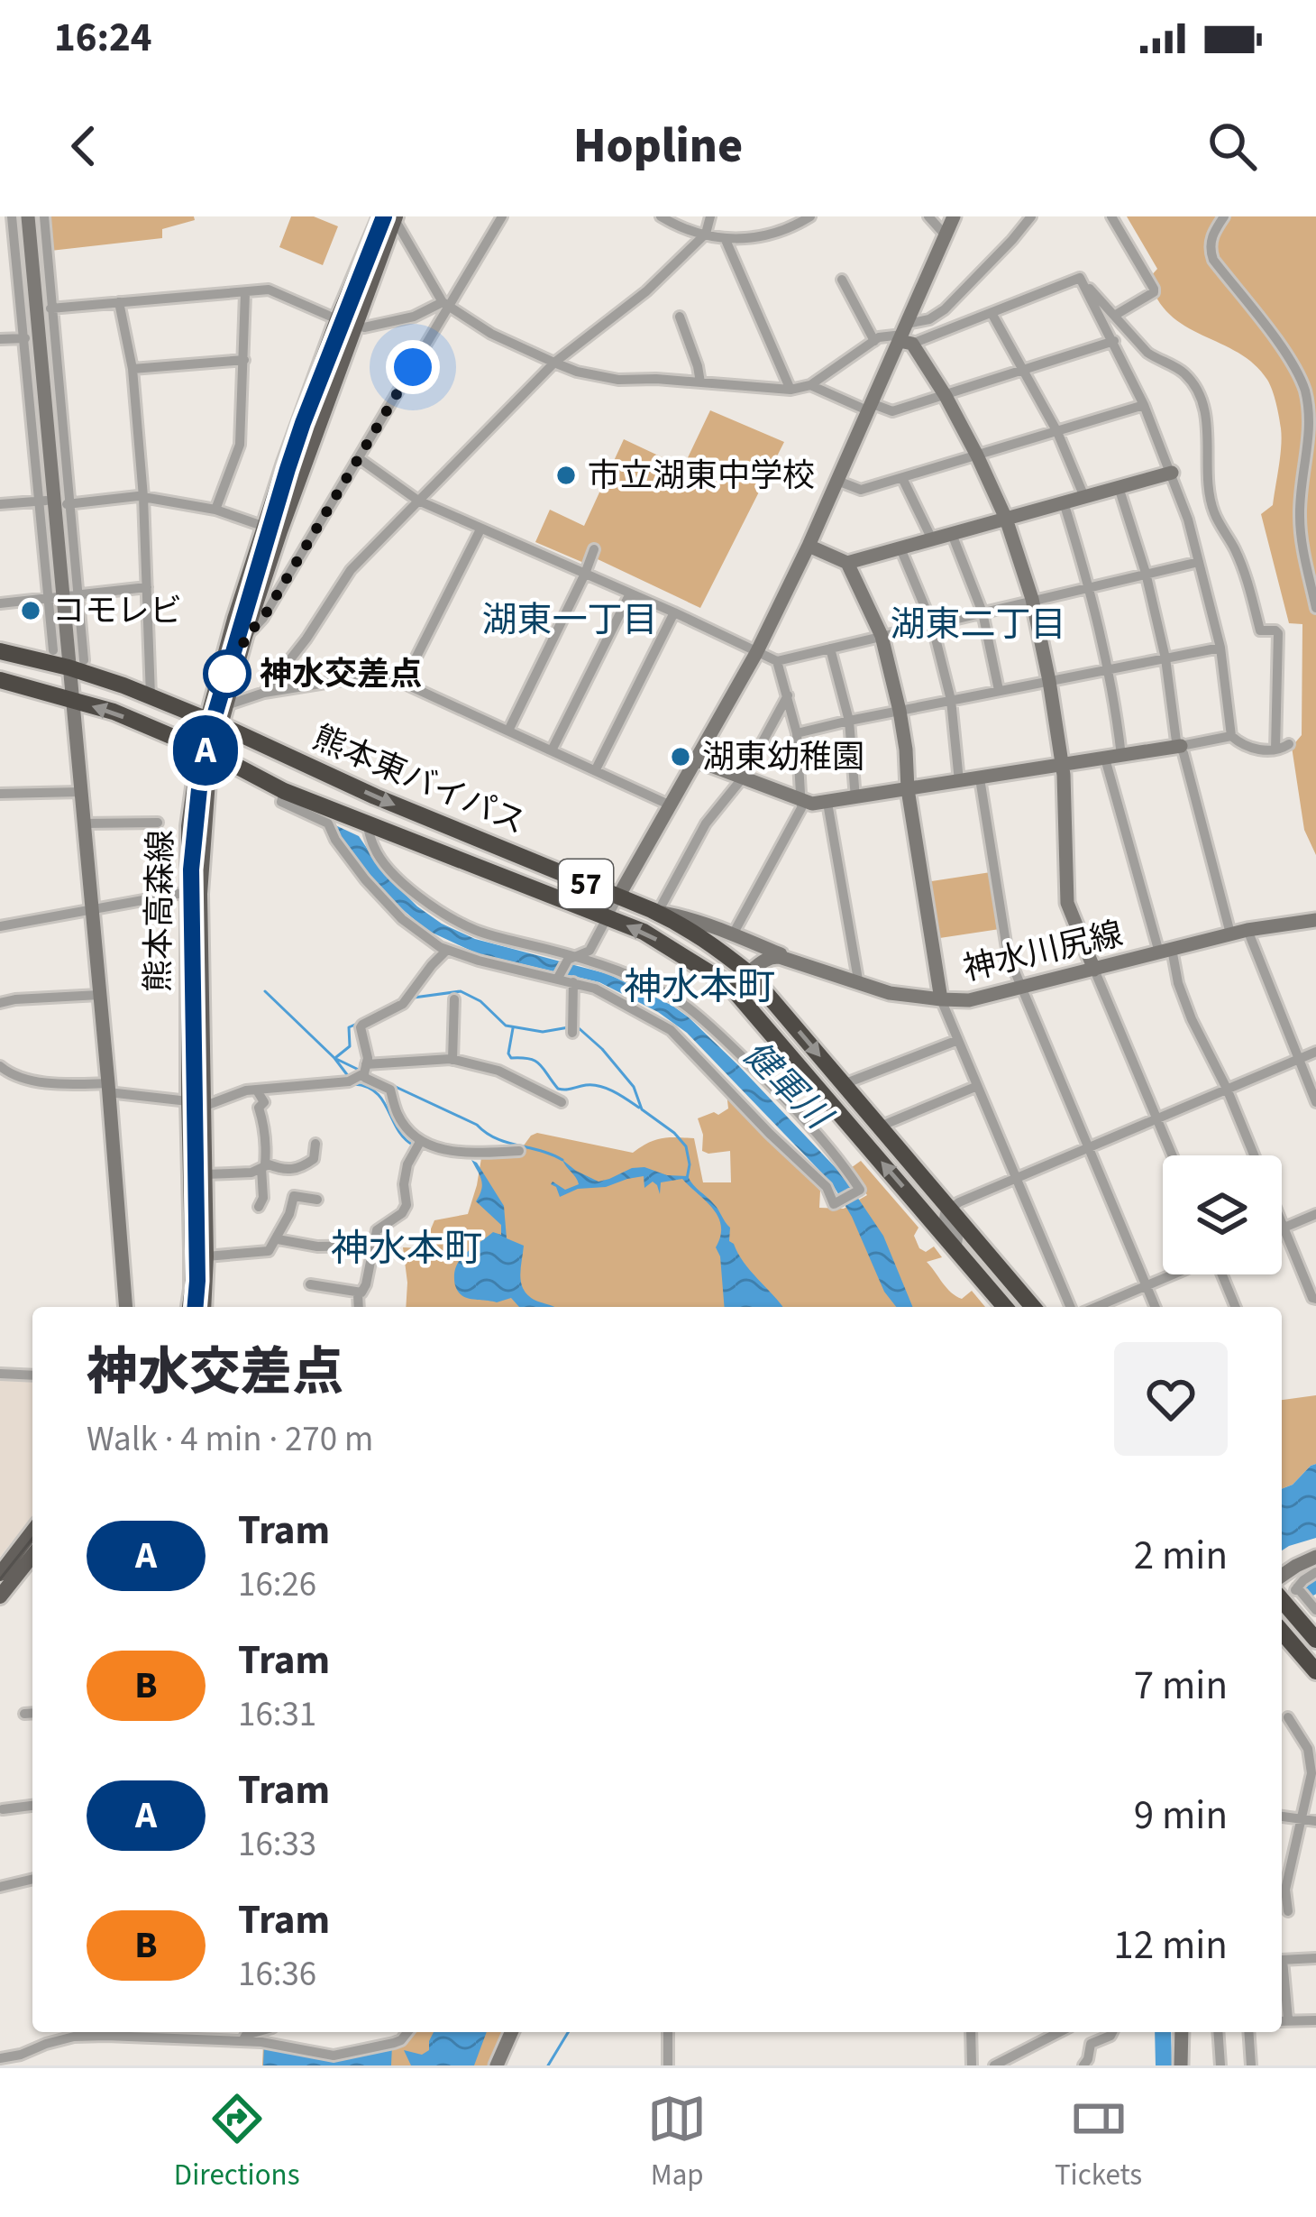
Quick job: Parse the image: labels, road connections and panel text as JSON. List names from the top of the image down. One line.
{"streets":{"highway":["熊本東バイパス","57"],"main road":["熊本高森線"],"street":["神水川尻線"]},"crossings":[["熊本東バイパス","熊本高森線"],["熊本東バイパス","神水川尻線"]],"districts":["湖東一丁目","湖東二丁目","神水本町","神水本町"],"water":["健軍川"],"places":["市立湖東中学校","コモレビ","神水交差点","湖東幼稚園"],"lines":["tram line A"],"page":{"status":"16:24","header":"Hopline","on_map":"A","heading":["神水交差点","Walk · 4 min · 270 m"],"list":[{"mark":"A","name":"Tram","note":"16:26","value":"2 min"},{"mark":"B","name":"Tram","note":"16:31","value":"7 min"},{"mark":"A","name":"Tram","note":"16:33","value":"9 min"},{"mark":"B","name":"Tram","note":"16:36","value":"12 min"}],"tabs":["Directions","Map","Tickets"]}}
